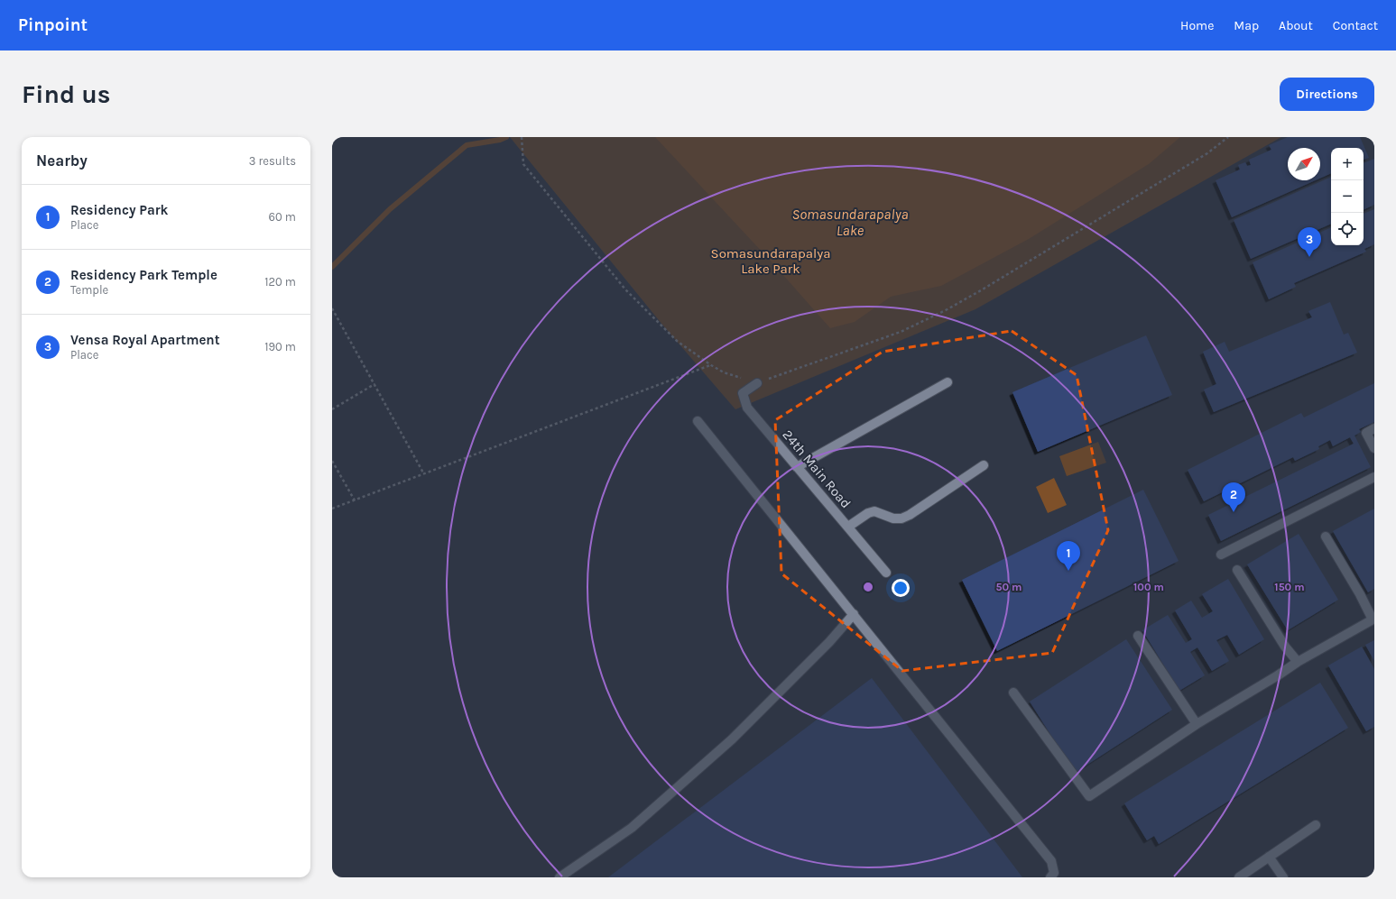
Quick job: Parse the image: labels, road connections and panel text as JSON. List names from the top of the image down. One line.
{"streets":{"street":["24th Main Road"]},"water":["Somasundarapalya Lake"],"parks":["Somasundarapalya Lake Park"],"north":"top right","page":{"header":"Pinpoint","nav":["Home","Map","About","Contact"],"buttons":"Directions","title":"Find us","heading":["Nearby","3 results"],"map_buttons":["+","−"],"list":[{"mark":"1","name":"Residency Park","note":"Place","value":"60 m"},{"mark":"2","name":"Residency Park Temple","note":"Temple","value":"120 m"},{"mark":"3","name":"Vensa Royal Apartment","note":"Place","value":"190 m"}],"pins":["3","2","1"]},"rings":["50 m","100 m","150 m"]}
